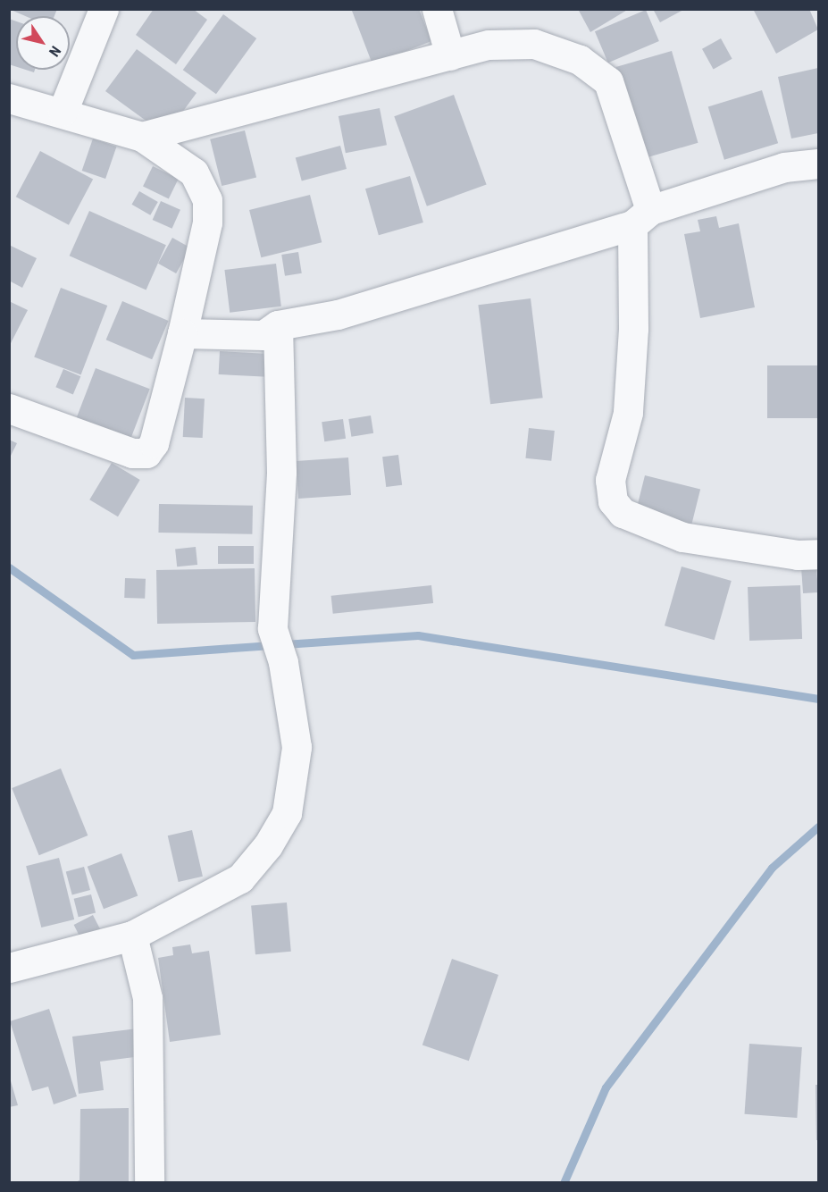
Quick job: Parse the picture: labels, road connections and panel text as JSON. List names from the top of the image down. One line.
{"north":"bottom right"}
